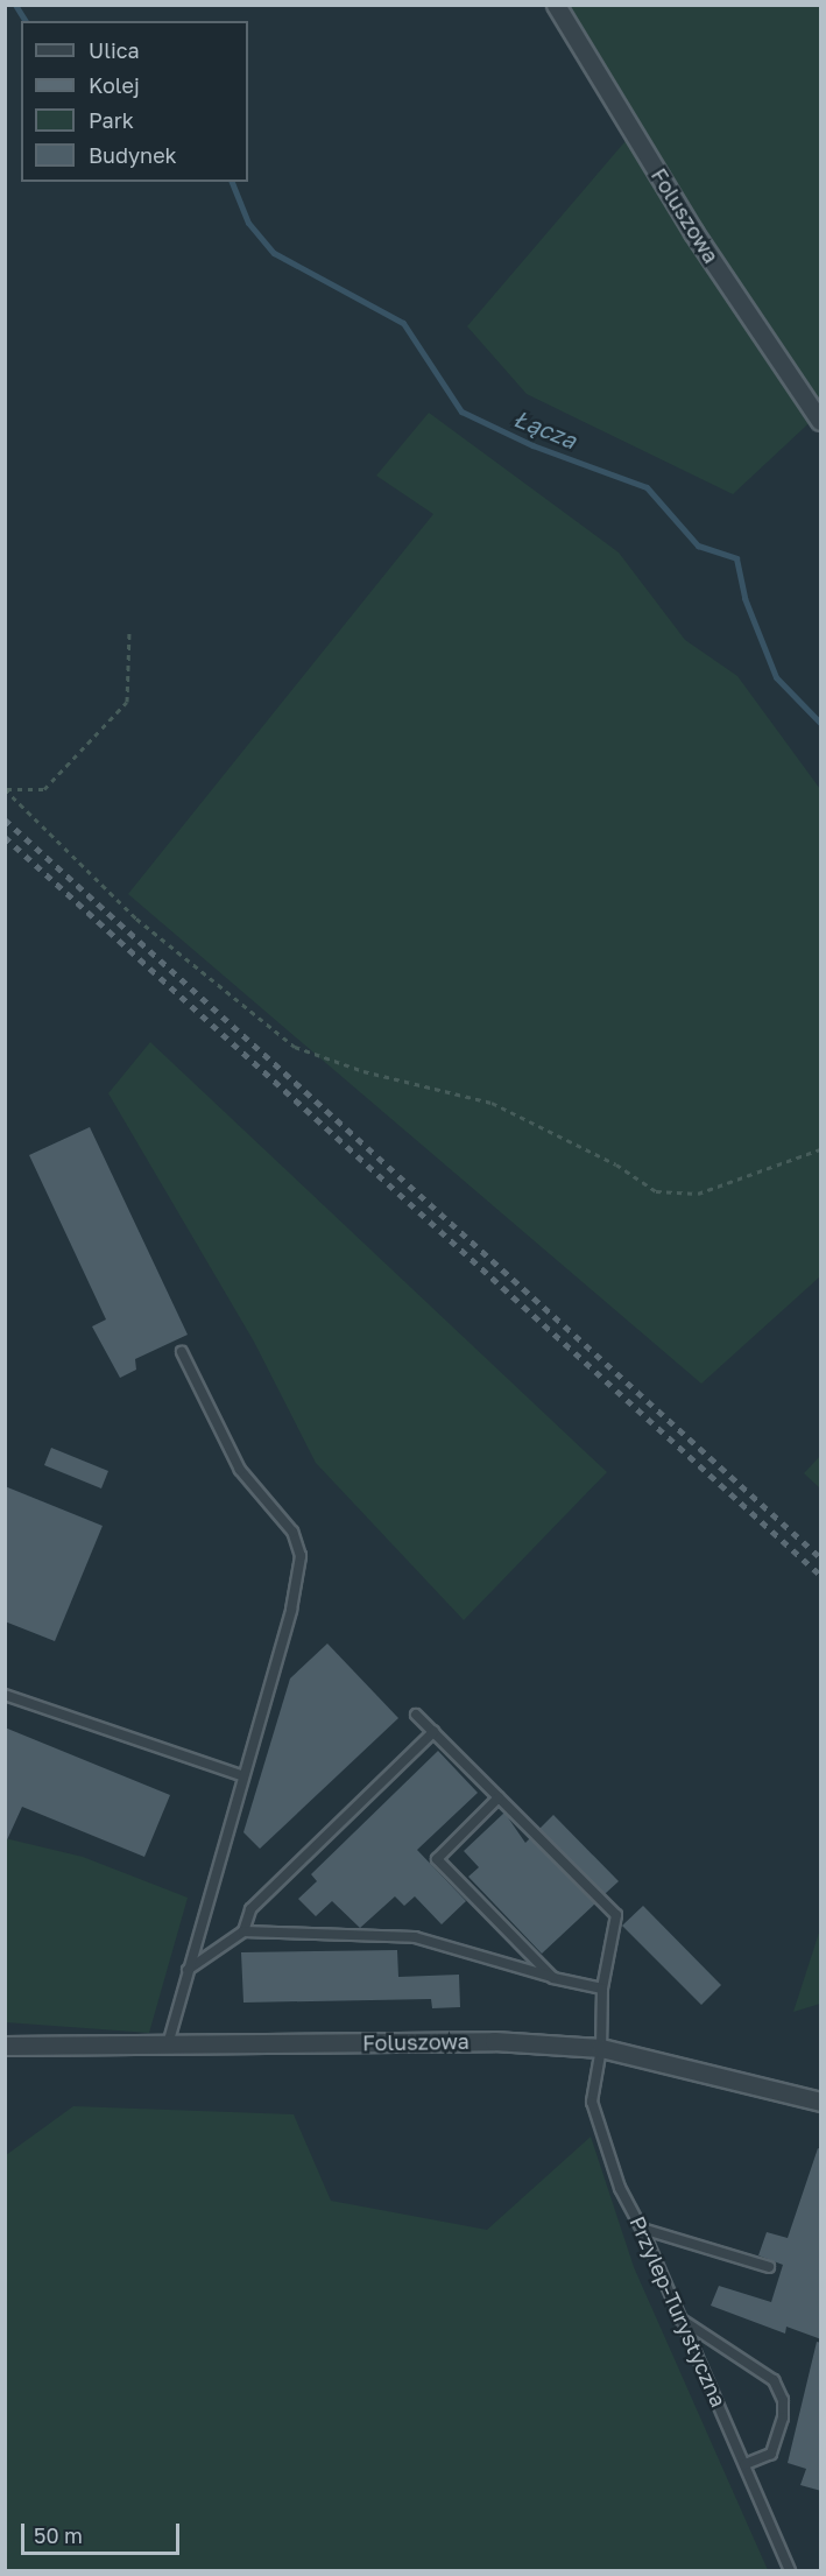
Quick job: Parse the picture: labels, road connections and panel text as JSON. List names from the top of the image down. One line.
{"streets":{"street":["Foluszowa"],"lane":["Przylep-Turystyczna"]},"crossings":[["Foluszowa","Przylep-Turystyczna"]],"water":["Łącza"],"legend":["Ulica","Kolej","Park","Budynek"],"scale_bar":"50 m"}
